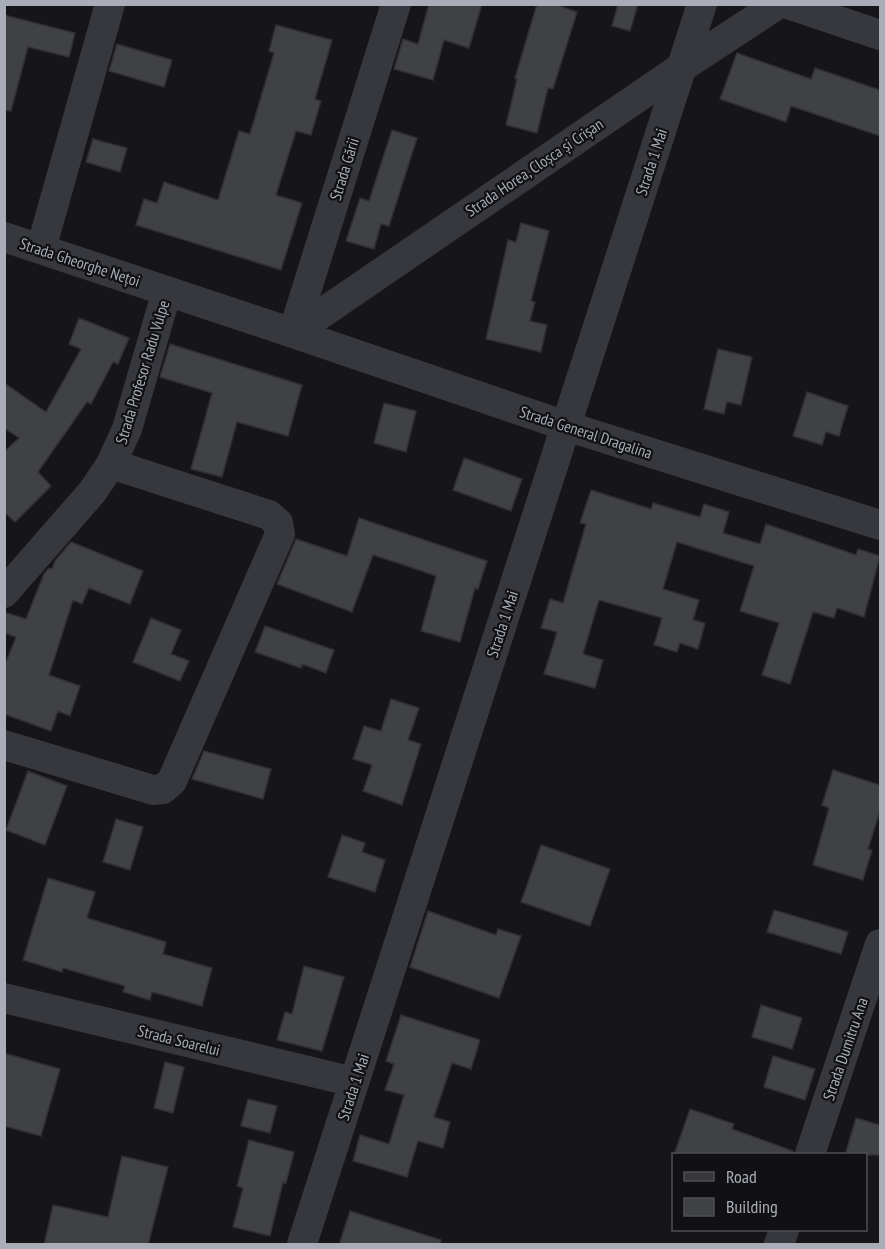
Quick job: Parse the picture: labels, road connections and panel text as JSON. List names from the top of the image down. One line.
{"streets":{"street":["Strada 1 Mai","Strada Horea, Cloșca și Crișan","Strada Gării","Strada Gheorghe Nețoi","Strada Profesor Radu Vulpe","Strada General Dragalina","Strada Soarelui","Strada Dumitru Ana"]},"crossings":[["Strada 1 Mai","Strada Horea, Cloșca și Crișan"],["Strada 1 Mai","Strada General Dragalina"],["Strada 1 Mai","Strada Soarelui"],["Strada Horea, Cloșca și Crișan","Strada Gării"],["Strada Horea, Cloșca și Crișan","Strada Gheorghe Nețoi"],["Strada Horea, Cloșca și Crișan","Strada General Dragalina"],["Strada Gării","Strada Gheorghe Nețoi"],["Strada Gării","Strada General Dragalina"],["Strada Gheorghe Nețoi","Strada Profesor Radu Vulpe"],["Strada Gheorghe Nețoi","Strada General Dragalina"]],"legend":["Road","Building"]}
